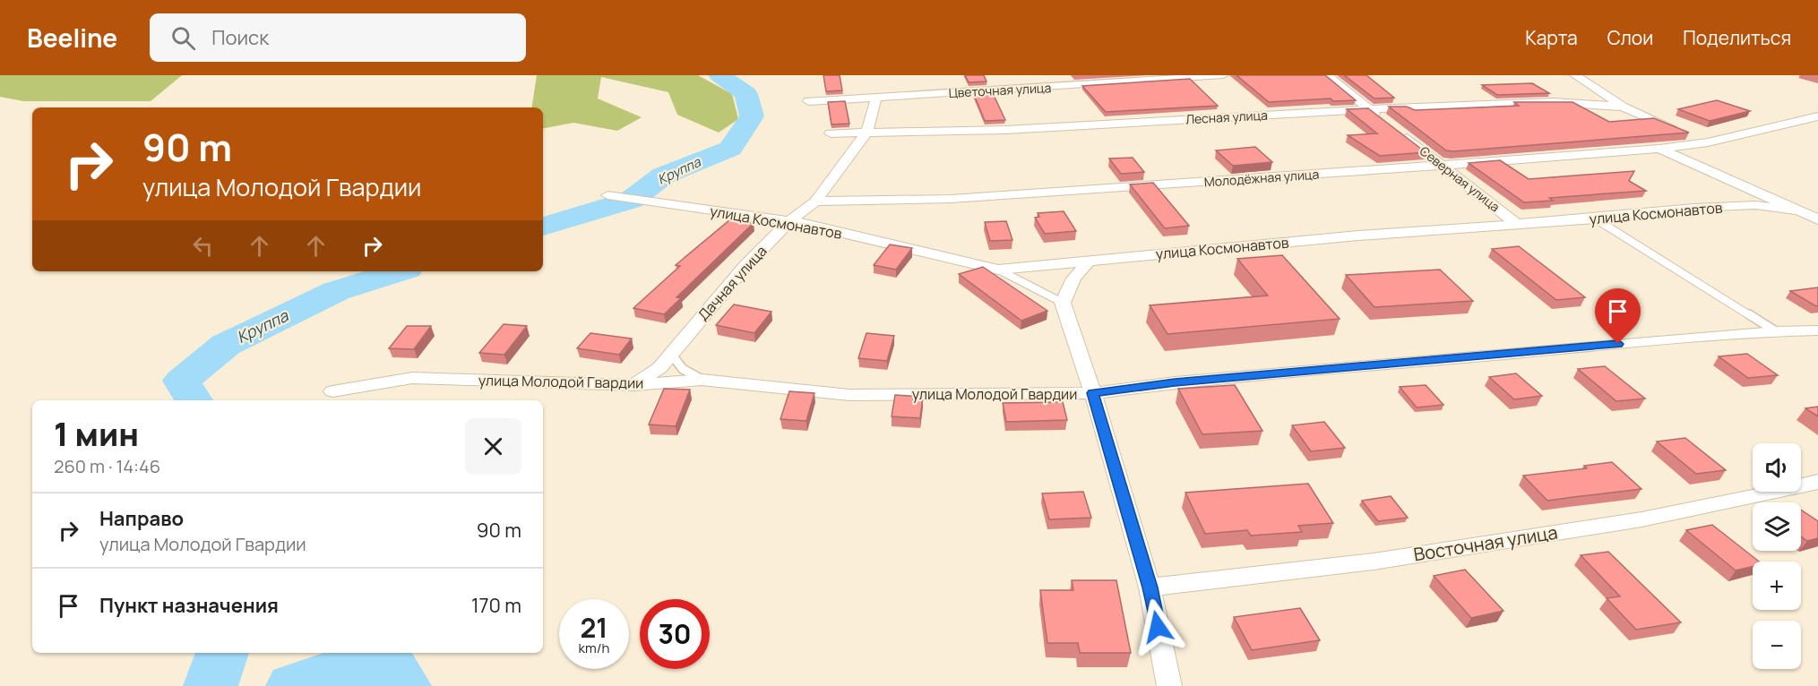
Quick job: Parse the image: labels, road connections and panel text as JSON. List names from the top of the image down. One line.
{"streets":{"street":["Цветочная улица","Лесная улица","Молодёжная улица","Северная улица","улица Космонавтов","Дачная улица","улица Молодой Гвардии","Восточная улица"]},"crossings":[["Цветочная улица","Дачная улица"],["Лесная улица","Северная улица"],["Лесная улица","Дачная улица"],["Молодёжная улица","Северная улица"],["Молодёжная улица","Дачная улица"],["Северная улица","улица Космонавтов"],["улица Космонавтов","Дачная улица"],["Дачная улица","улица Молодой Гвардии"]],"water":["Круппа"],"page":{"header":"Beeline","search":"Поиск","nav":["Карта","Слои","Поделиться"],"turn":["90 m","улица Молодой Гвардии"],"heading":["1 мин","260 m · 14:46"],"map_buttons":["+","−"],"list":[{"name":"Направо","note":"улица Молодой Гвардии","value":"90 m"},{"name":"Пункт назначения","value":"170 m"}],"speed":"21 km/h","limit":"30"}}
